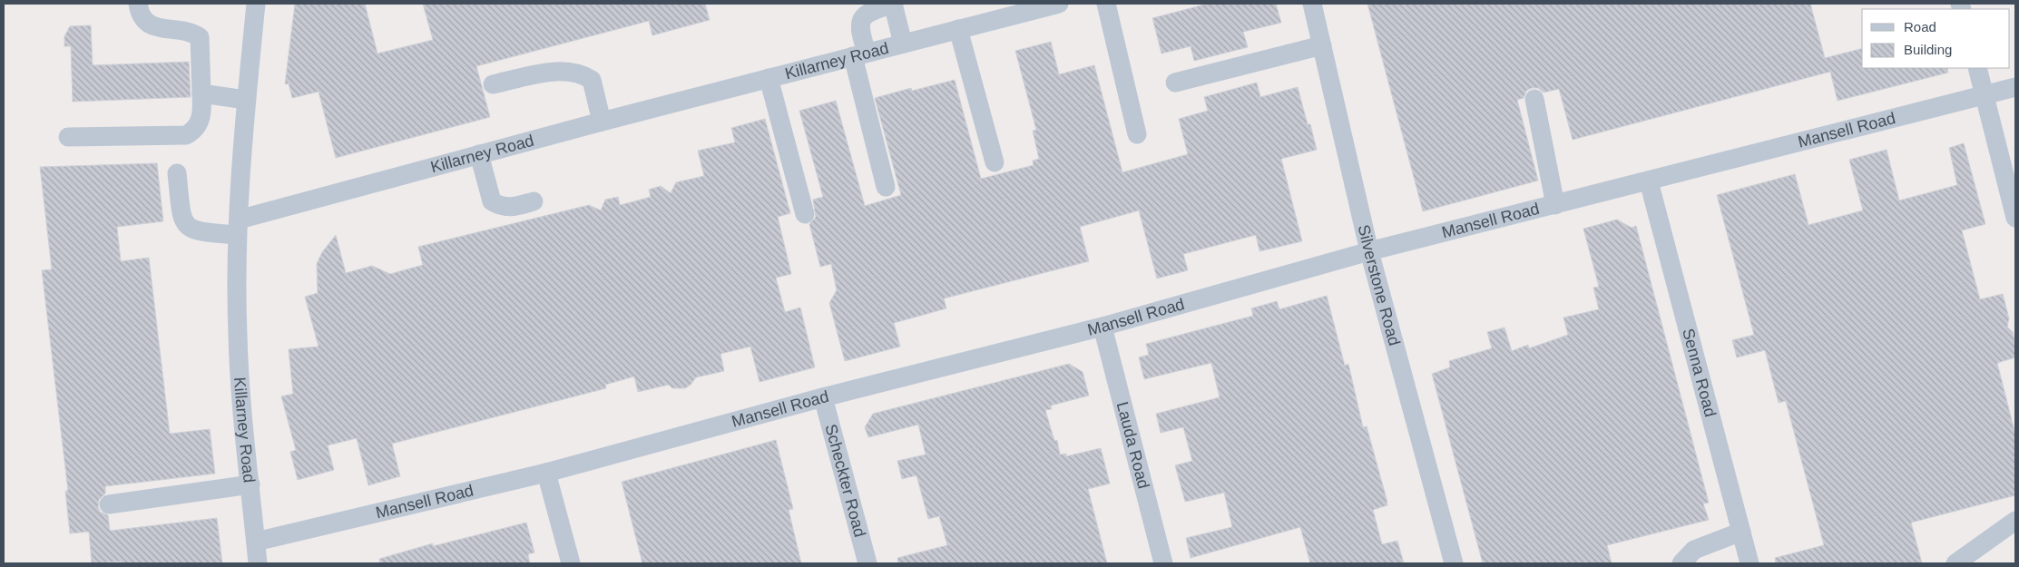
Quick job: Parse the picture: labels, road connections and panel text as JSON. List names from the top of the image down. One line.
{"streets":{"street":["Killarney Road","Mansell Road","Silverstone Road","Senna Road","Lauda Road","Scheckter Road"]},"crossings":[["Killarney Road","Mansell Road"],["Mansell Road","Silverstone Road"],["Mansell Road","Senna Road"],["Mansell Road","Lauda Road"],["Mansell Road","Scheckter Road"]],"legend":["Road","Building"]}
